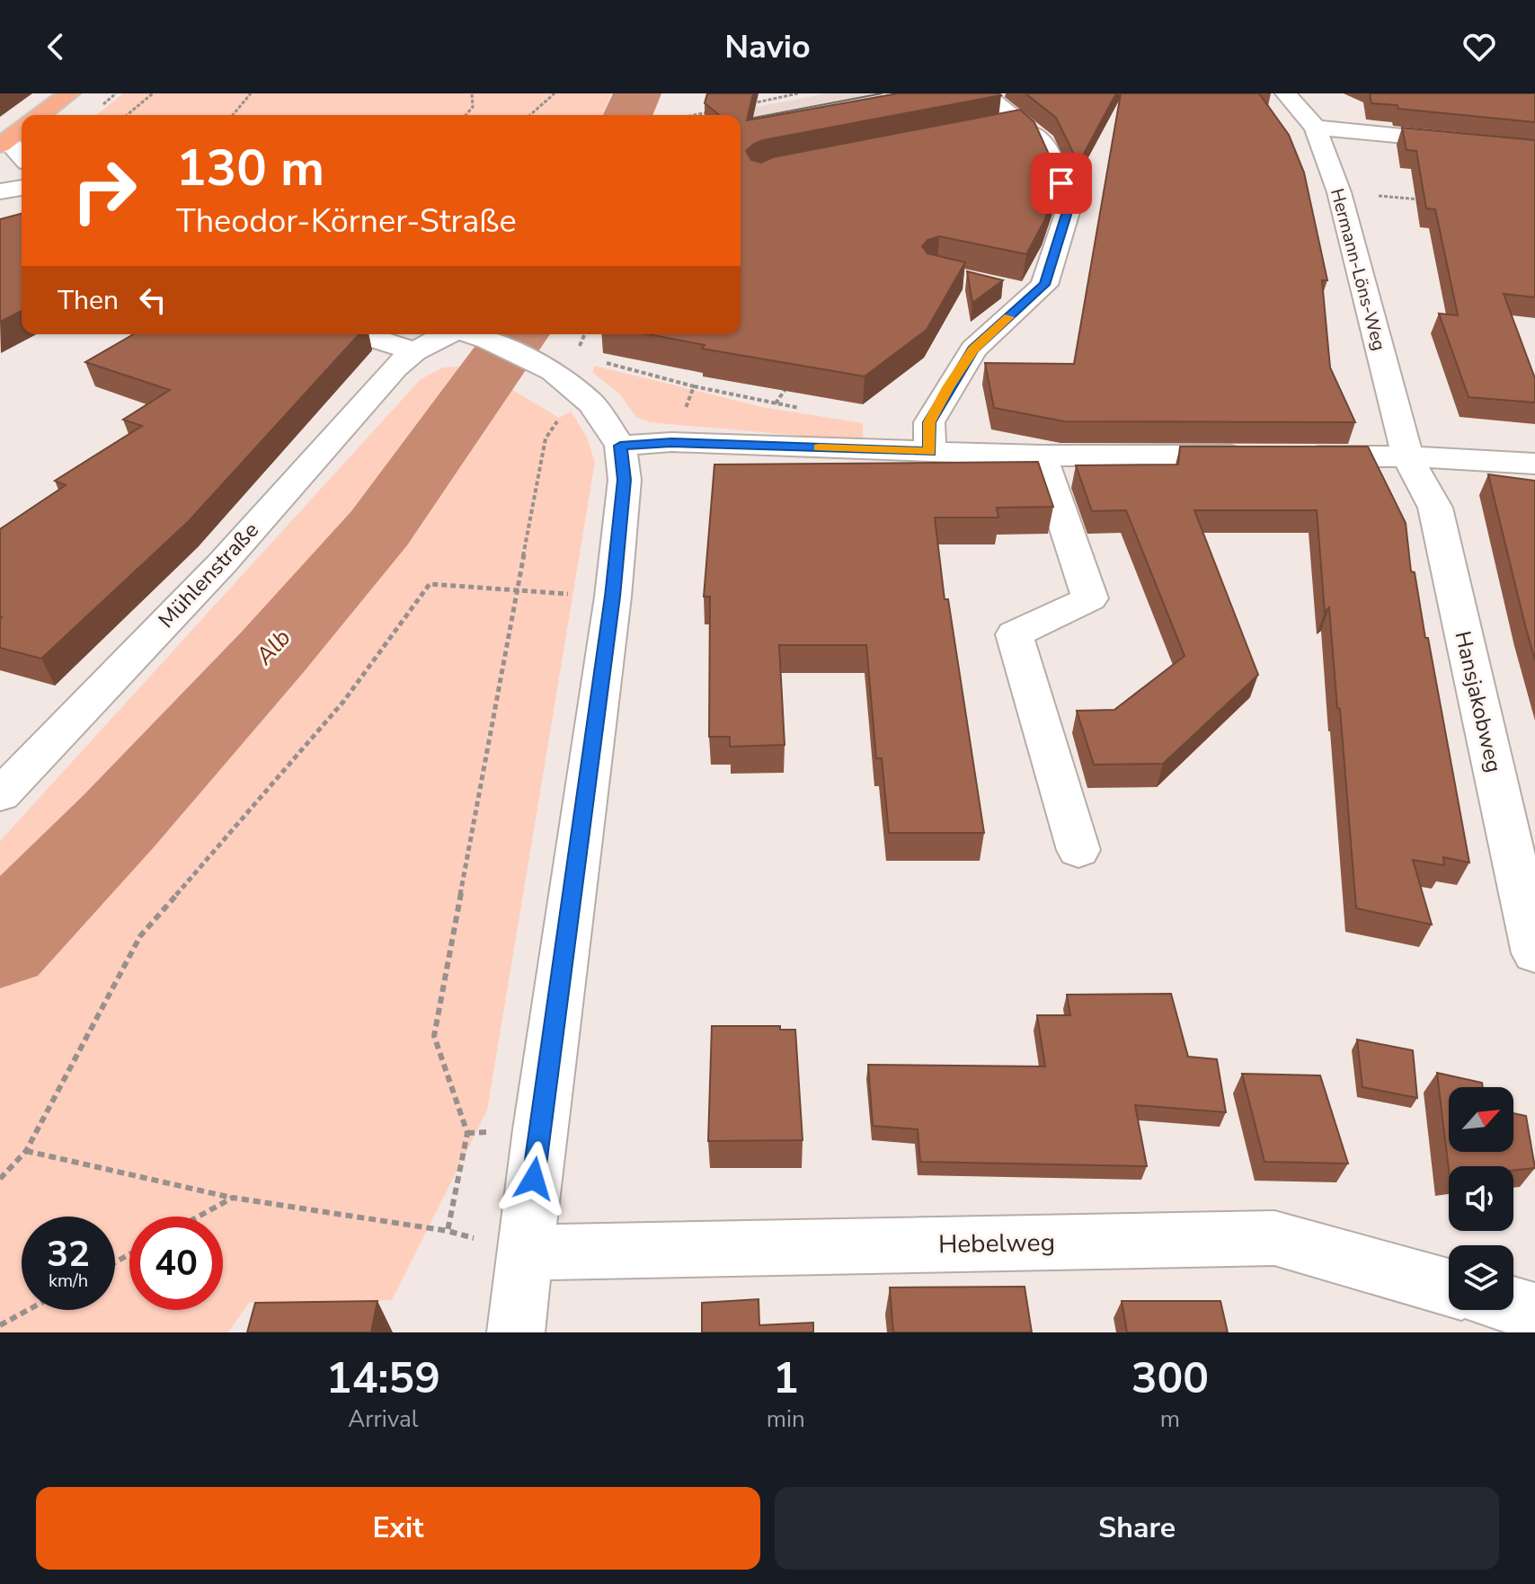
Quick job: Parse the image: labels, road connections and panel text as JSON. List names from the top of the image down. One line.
{"streets":{"street":["Hermann-Löns-Weg","Mühlenstraße","Hansjakobweg","Hebelweg"]},"crossings":[["Hermann-Löns-Weg","Hansjakobweg"]],"water":["Alb"],"north":"top right","page":{"header":"Navio","turn":["130 m","Theodor-Körner-Straße"],"then":"Then","speed":"32 km/h","limit":"40","eta":["14:59","Arrival","1","min","300","m"],"buttons":["Exit","Share"]}}
